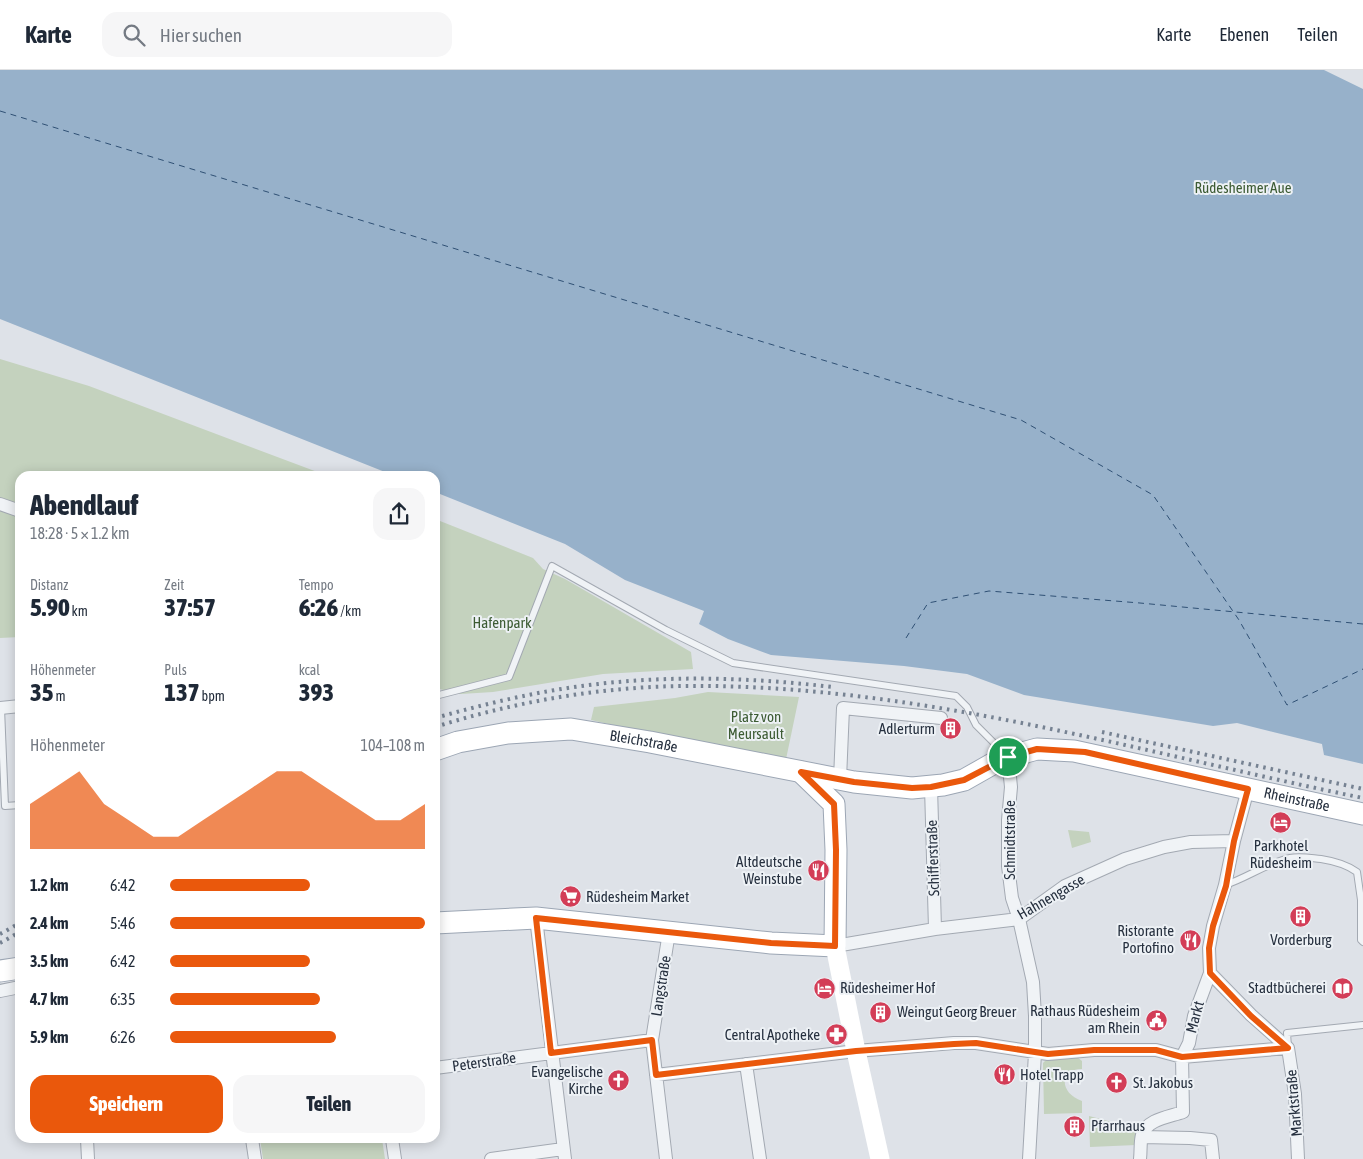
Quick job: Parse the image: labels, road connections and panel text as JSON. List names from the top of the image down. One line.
{"streets":{"main road":["Bleichstraße","Rheinstraße"],"street":["Schmidtstraße","Schifferstraße","Hahnengasse","Langstraße","Markt","Peterstraße","Marktstraße"]},"crossings":[["Bleichstraße","Rheinstraße"],["Rheinstraße","Schmidtstraße"],["Rheinstraße","Schifferstraße"],["Rheinstraße","Markt"],["Schmidtstraße","Hahnengasse"],["Schifferstraße","Hahnengasse"],["Hahnengasse","Markt"],["Langstraße","Peterstraße"],["Markt","Marktstraße"]],"parks":["Rüdesheimer Aue","Hafenpark","Platz von Meursault"],"places":{"building":["Adlerturm","Vorderburg","Weingut Georg Breuer","Pfarrhaus"],"hotel":["Parkhotel Rüdesheim","Rüdesheimer Hof"],"restaurant":["Altdeutsche Weinstube","Ristorante Portofino","Hotel Trapp"],"supermarket":["Rüdesheim Market"],"library":["Stadtbücherei"],"public building":["Rathaus Rüdesheim am Rhein"],"pharmacy":["Central Apotheke"],"church":["Evangelische Kirche","St. Jakobus"]},"page":{"header":"Karte","search":"Hier suchen","nav":["Karte","Ebenen","Teilen"],"heading":["Abendlauf","18:28 · 5 × 1.2 km"],"stats":[["Distanz","5.90 km"],["Zeit","37:57"],["Tempo","6:26 /km"],["Höhenmeter","35 m"],["Puls","137 bpm"],["kcal","393"]],"chart":["Höhenmeter","104–108 m"],"list":[{"name":"1.2 km","note":"6:42"},{"name":"2.4 km","note":"5:46"},{"name":"3.5 km","note":"6:42"},{"name":"4.7 km","note":"6:35"},{"name":"5.9 km","note":"6:26"}],"buttons":["Speichern","Teilen"]}}
